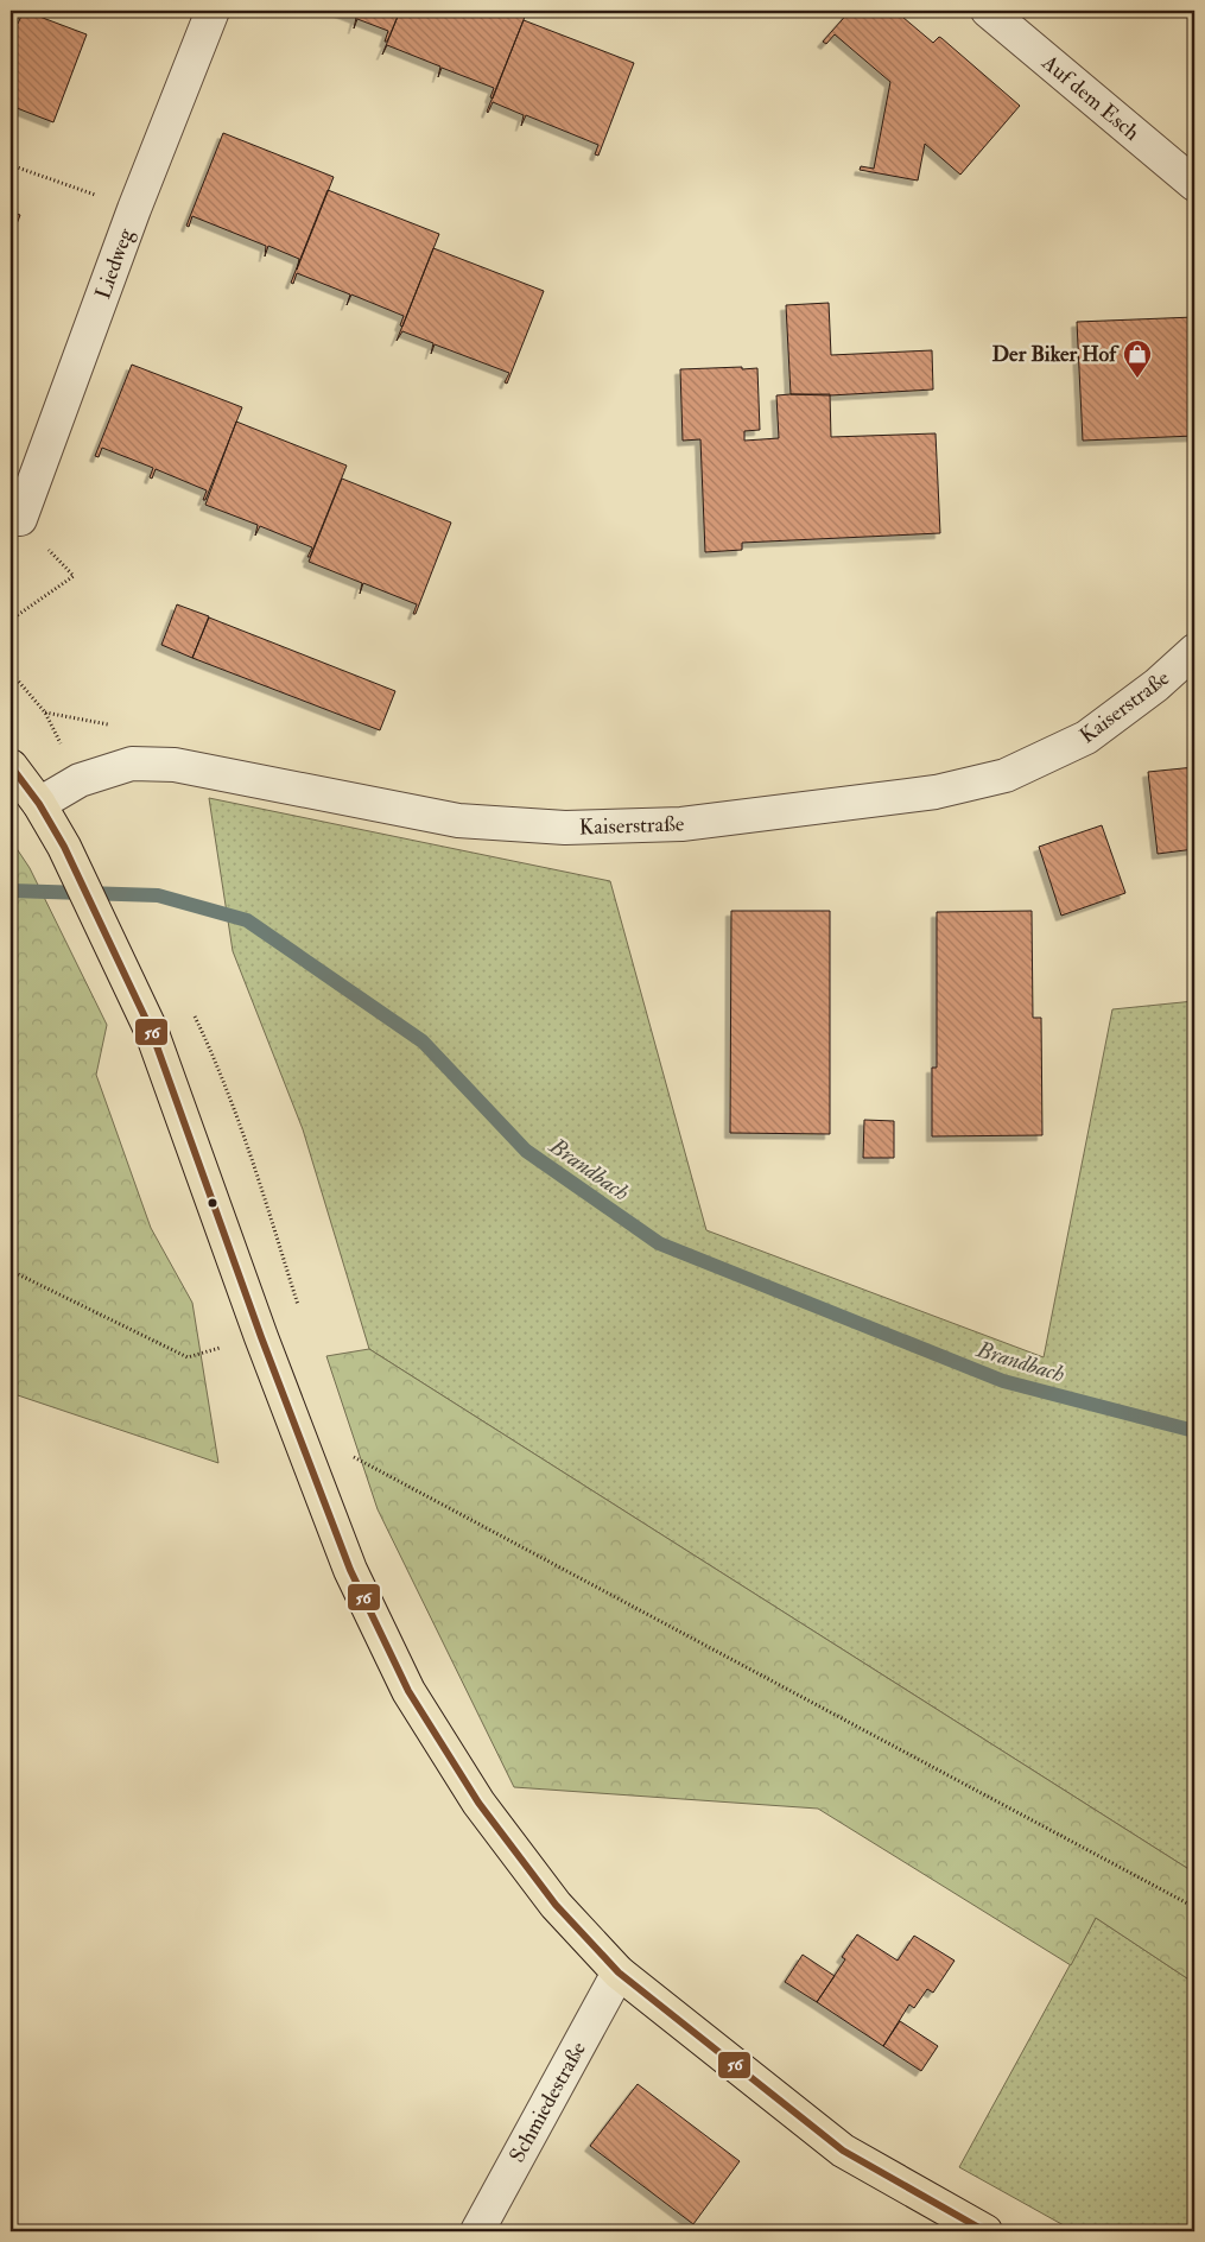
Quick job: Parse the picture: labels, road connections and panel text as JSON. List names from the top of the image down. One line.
{"streets":{"street":["Auf dem Esch","Liedweg","Kaiserstraße","Schmiedestraße"]},"water":["Brandbach"],"places":{"shop":["Der Biker Hof"]},"lines":["transit line 56"]}
